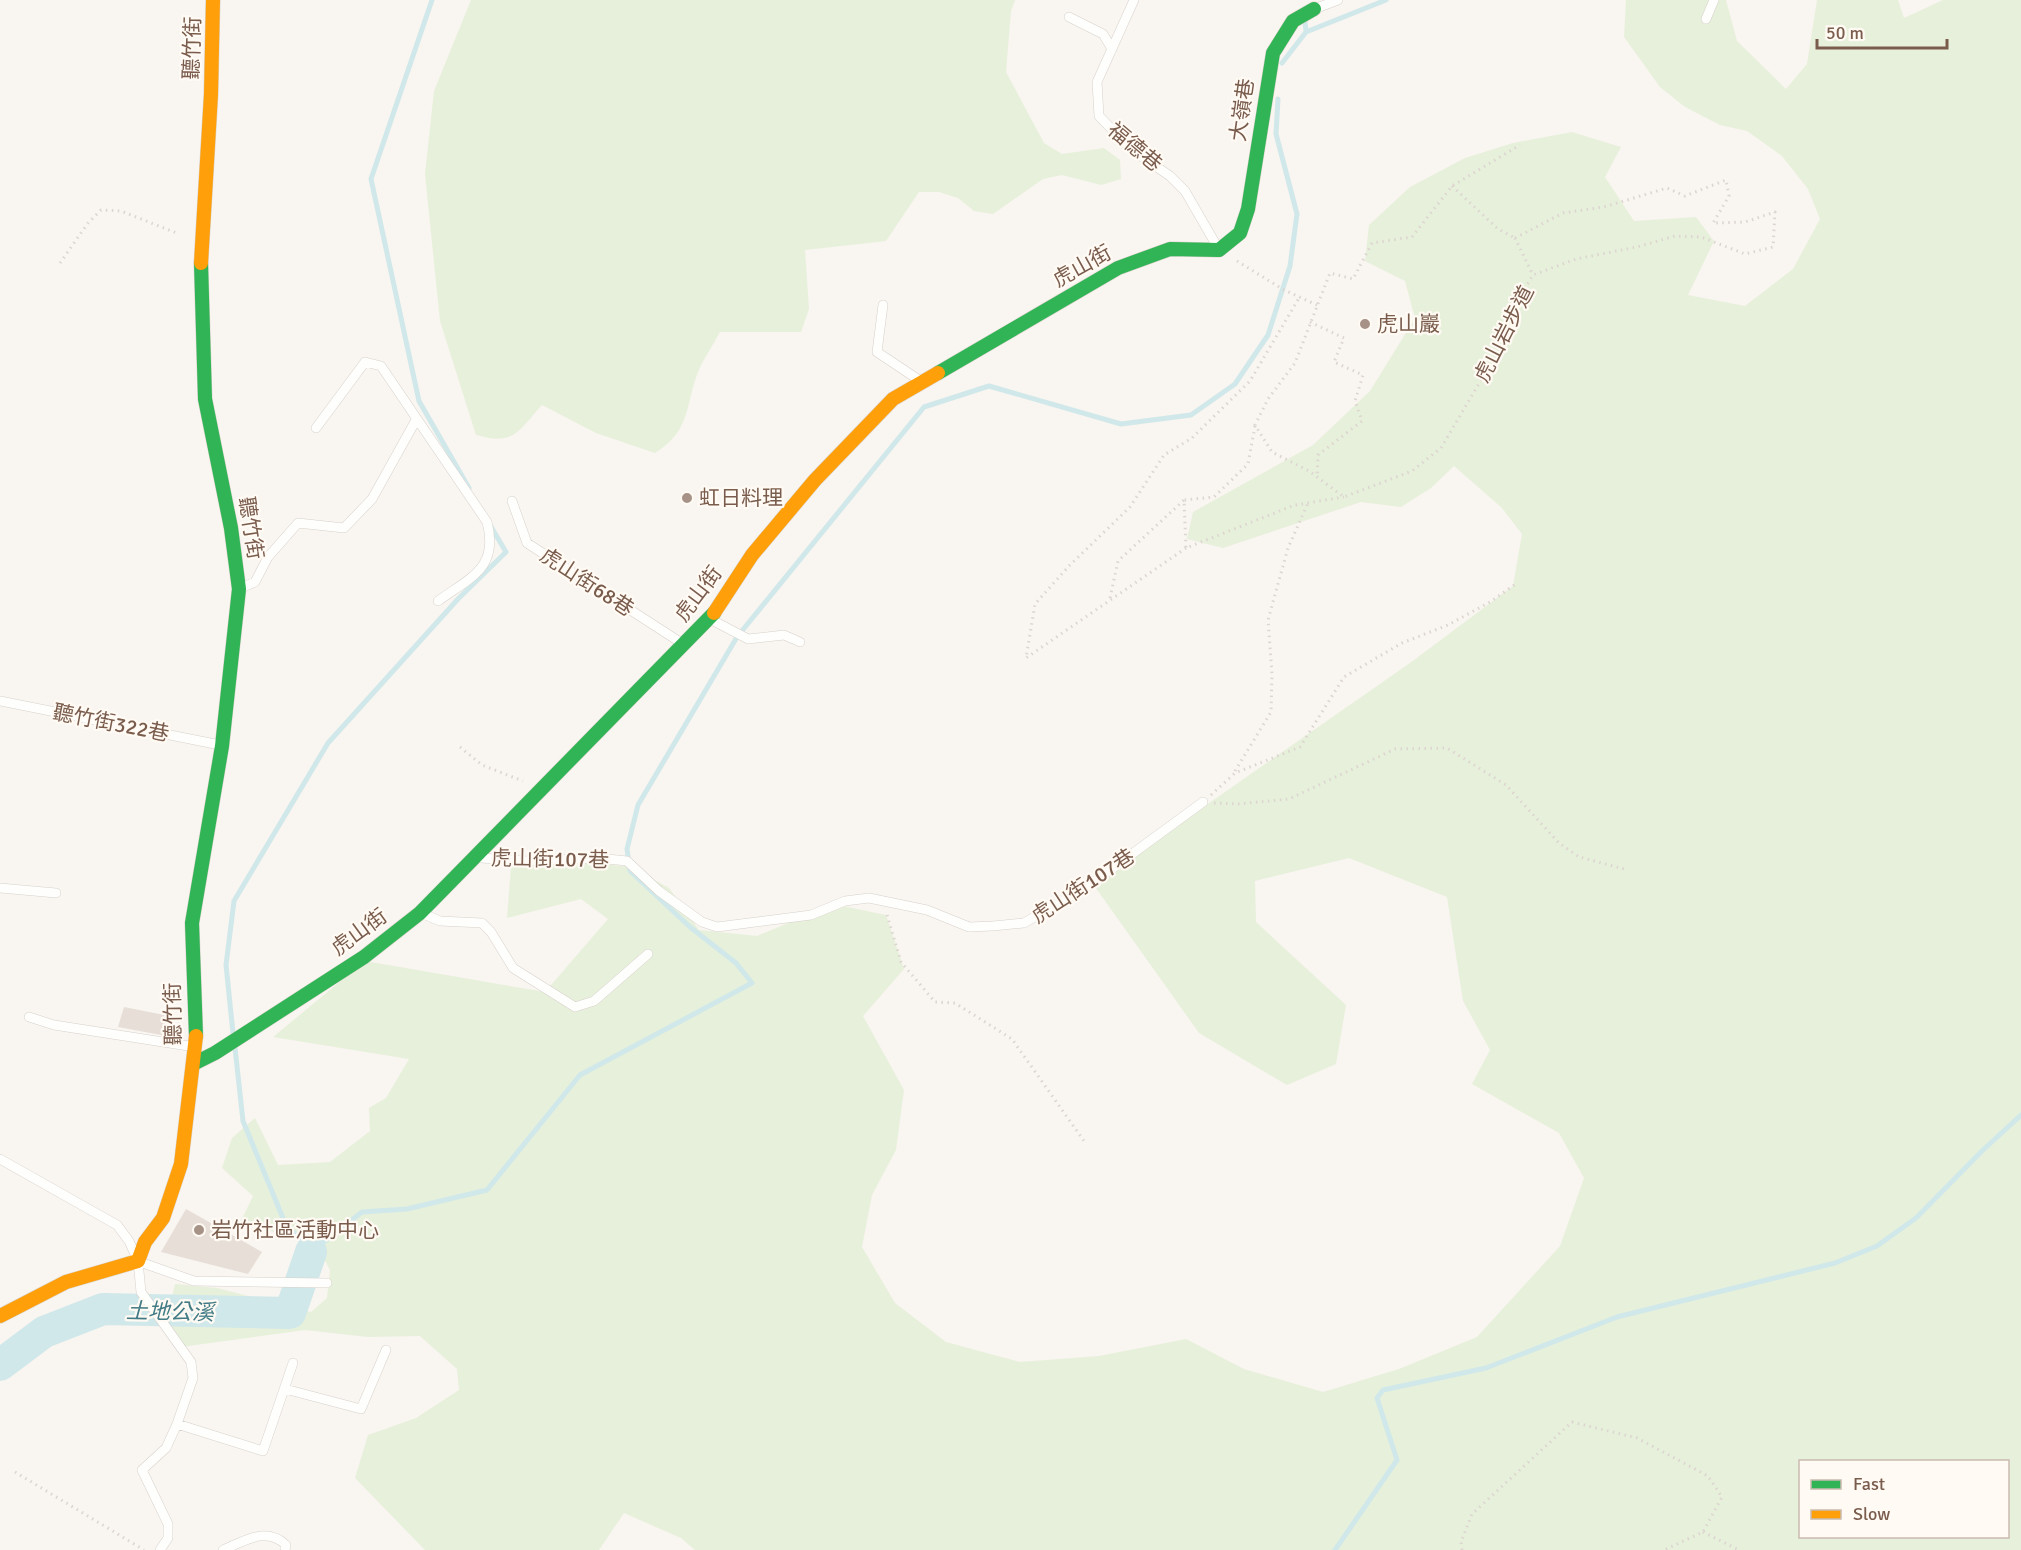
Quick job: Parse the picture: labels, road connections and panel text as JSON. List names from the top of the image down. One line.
{"streets":{"street":["聽竹街","大嶺巷","虎山街"],"lane":["福德巷","虎山街68巷","聽竹街322巷","虎山街107巷"],"path":["虎山岩步道"]},"crossings":[["聽竹街","虎山街"],["聽竹街","聽竹街322巷"],["大嶺巷","福德巷"],["大嶺巷","虎山街"],["福德巷","虎山街"],["虎山街","虎山街68巷"],["虎山街","虎山街107巷"]],"water":["土地公溪"],"places":["虎山巖","虹日料理","岩竹社區活動中心"],"legend":["Fast","Slow"],"scale_bar":"50 m"}
